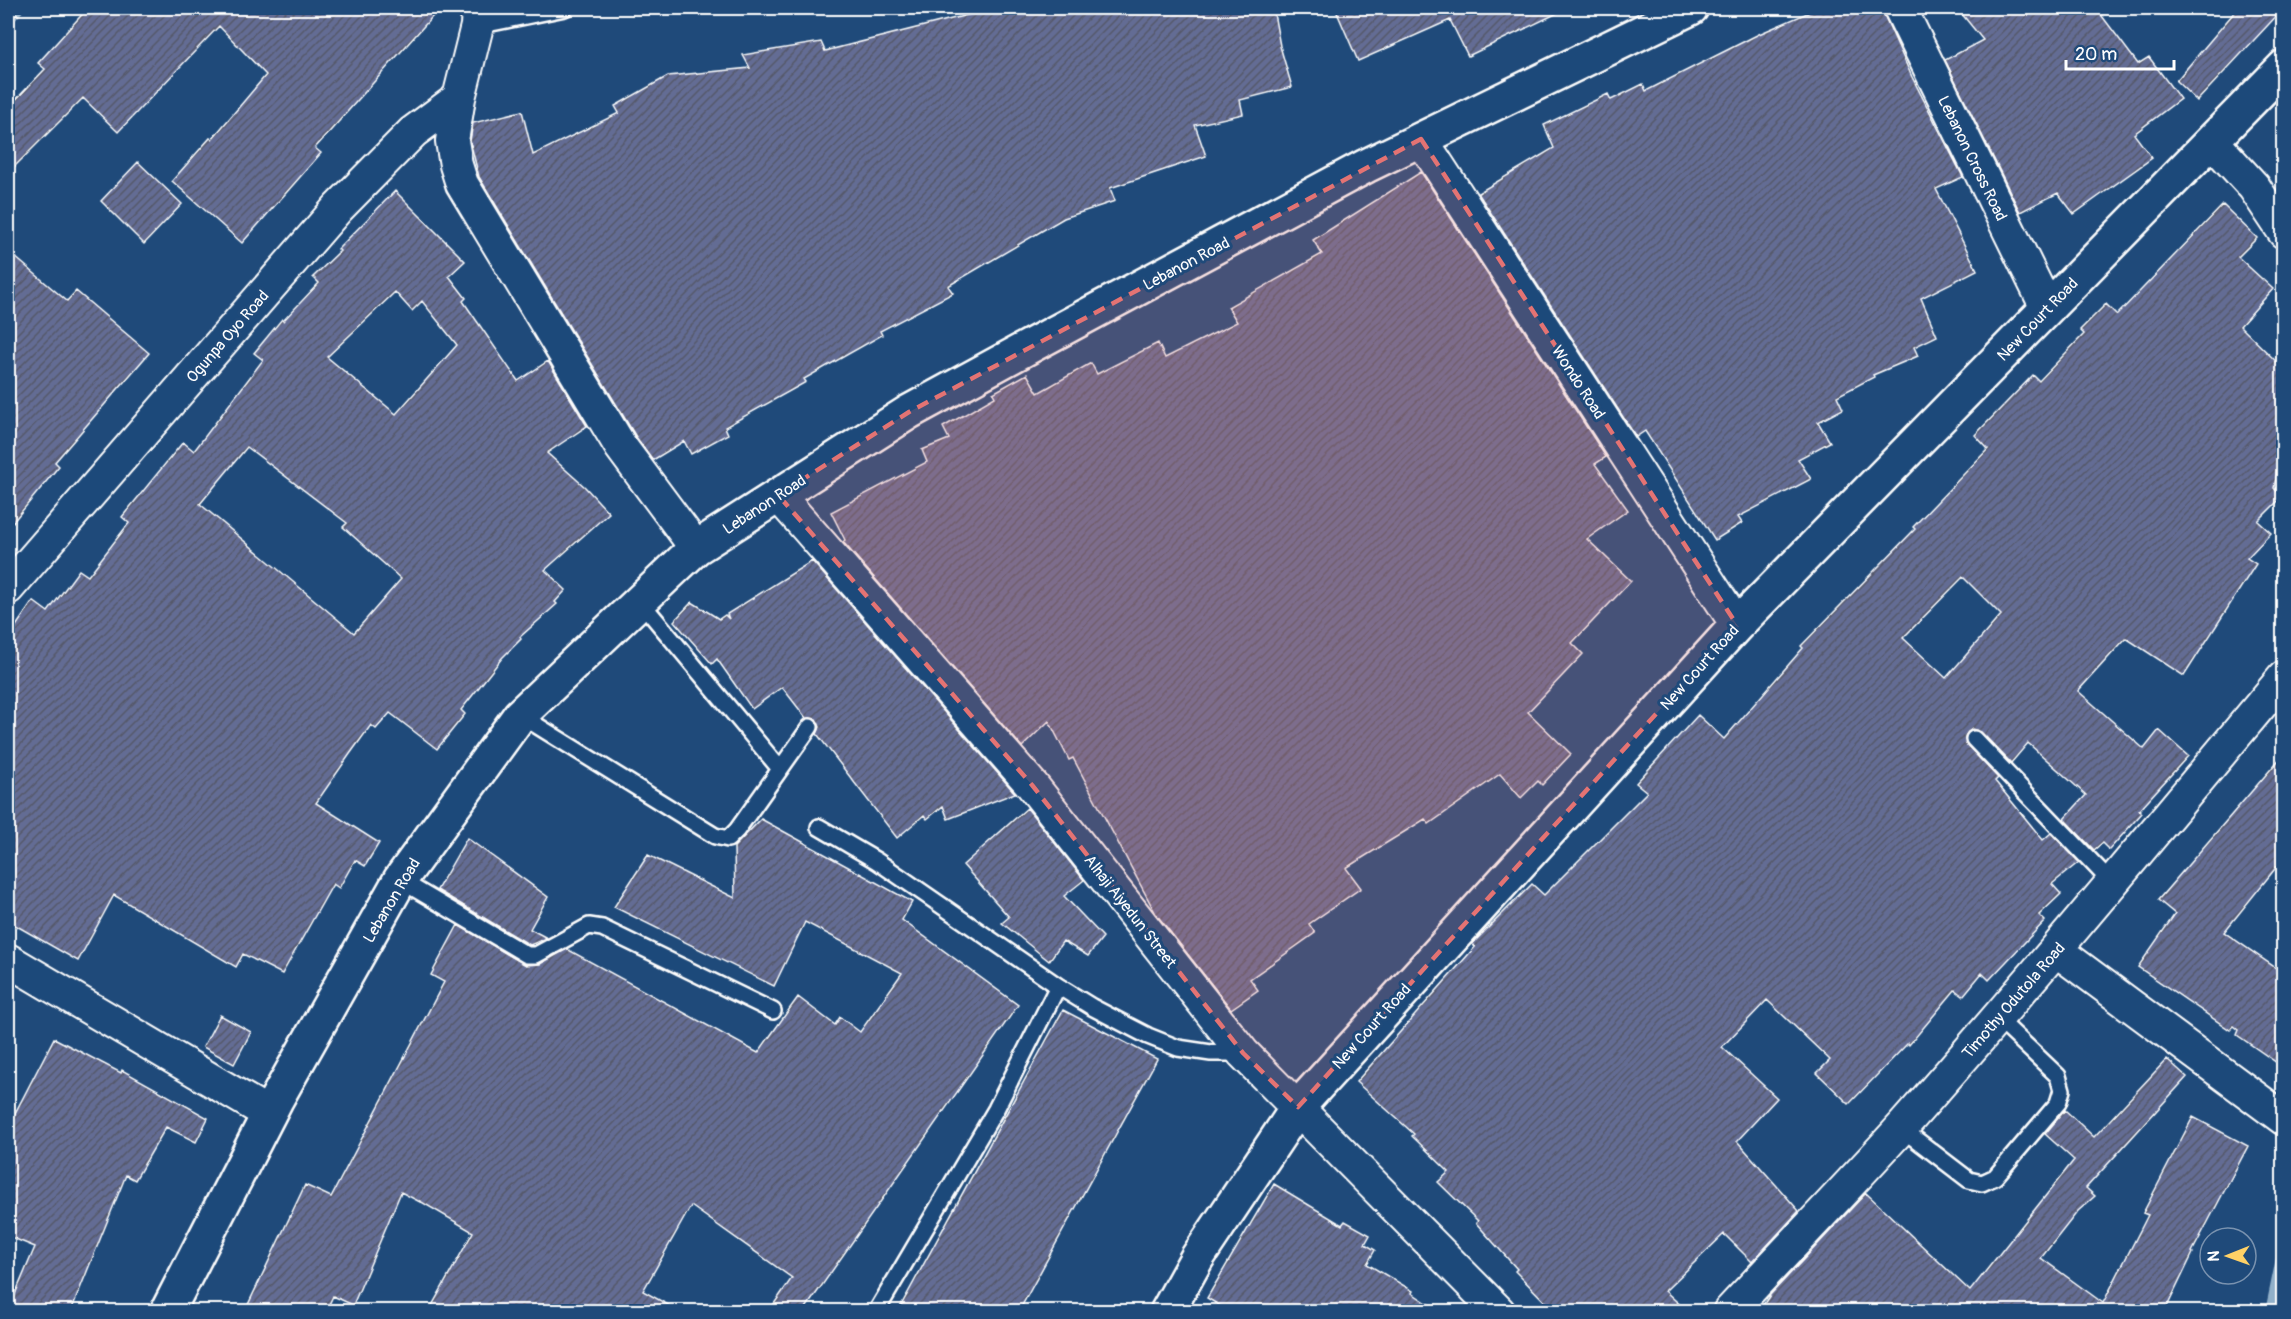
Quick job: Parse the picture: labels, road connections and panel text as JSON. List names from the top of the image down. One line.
{"streets":{"main road":["Lebanon Road","New Court Road"],"street":["Lebanon Cross Road","Ogunpa Oyo Road","Wondo Road","Alhaji Aiyedun Street","Timothy Odutola Road"]},"crossings":[["Lebanon Cross Road","New Court Road"],["Lebanon Road","Wondo Road"],["Lebanon Road","Alhaji Aiyedun Street"],["New Court Road","Wondo Road"],["New Court Road","Alhaji Aiyedun Street"]],"scale_bar":"20 m","north":"left"}
